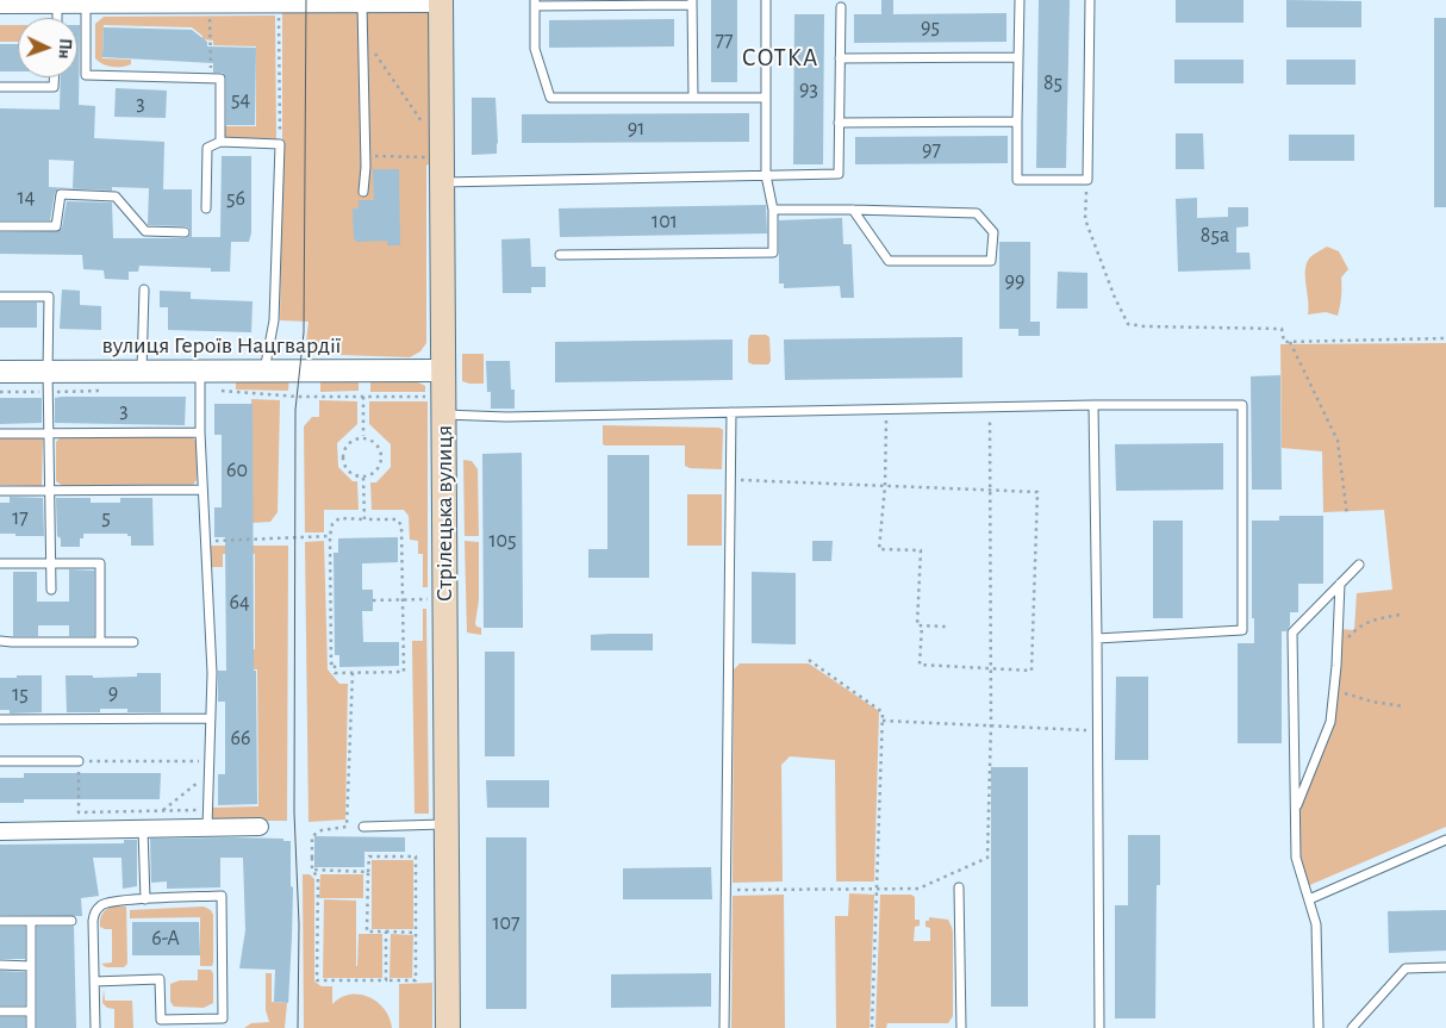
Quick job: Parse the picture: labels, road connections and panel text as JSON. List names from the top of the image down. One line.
{"streets":{"main road":["Стрілецька вулиця"],"street":["вулиця Героїв Нацгвардії"]},"crossings":[["вулиця Героїв Нацгвардії","Стрілецька вулиця"]],"districts":["СОТКА"],"house_numbers":["95","77","85","93","54","3","91","97","14","56","101","85а","99","3","60","17","5","105","64","9","15","66","107","6-А"],"north":"right"}
